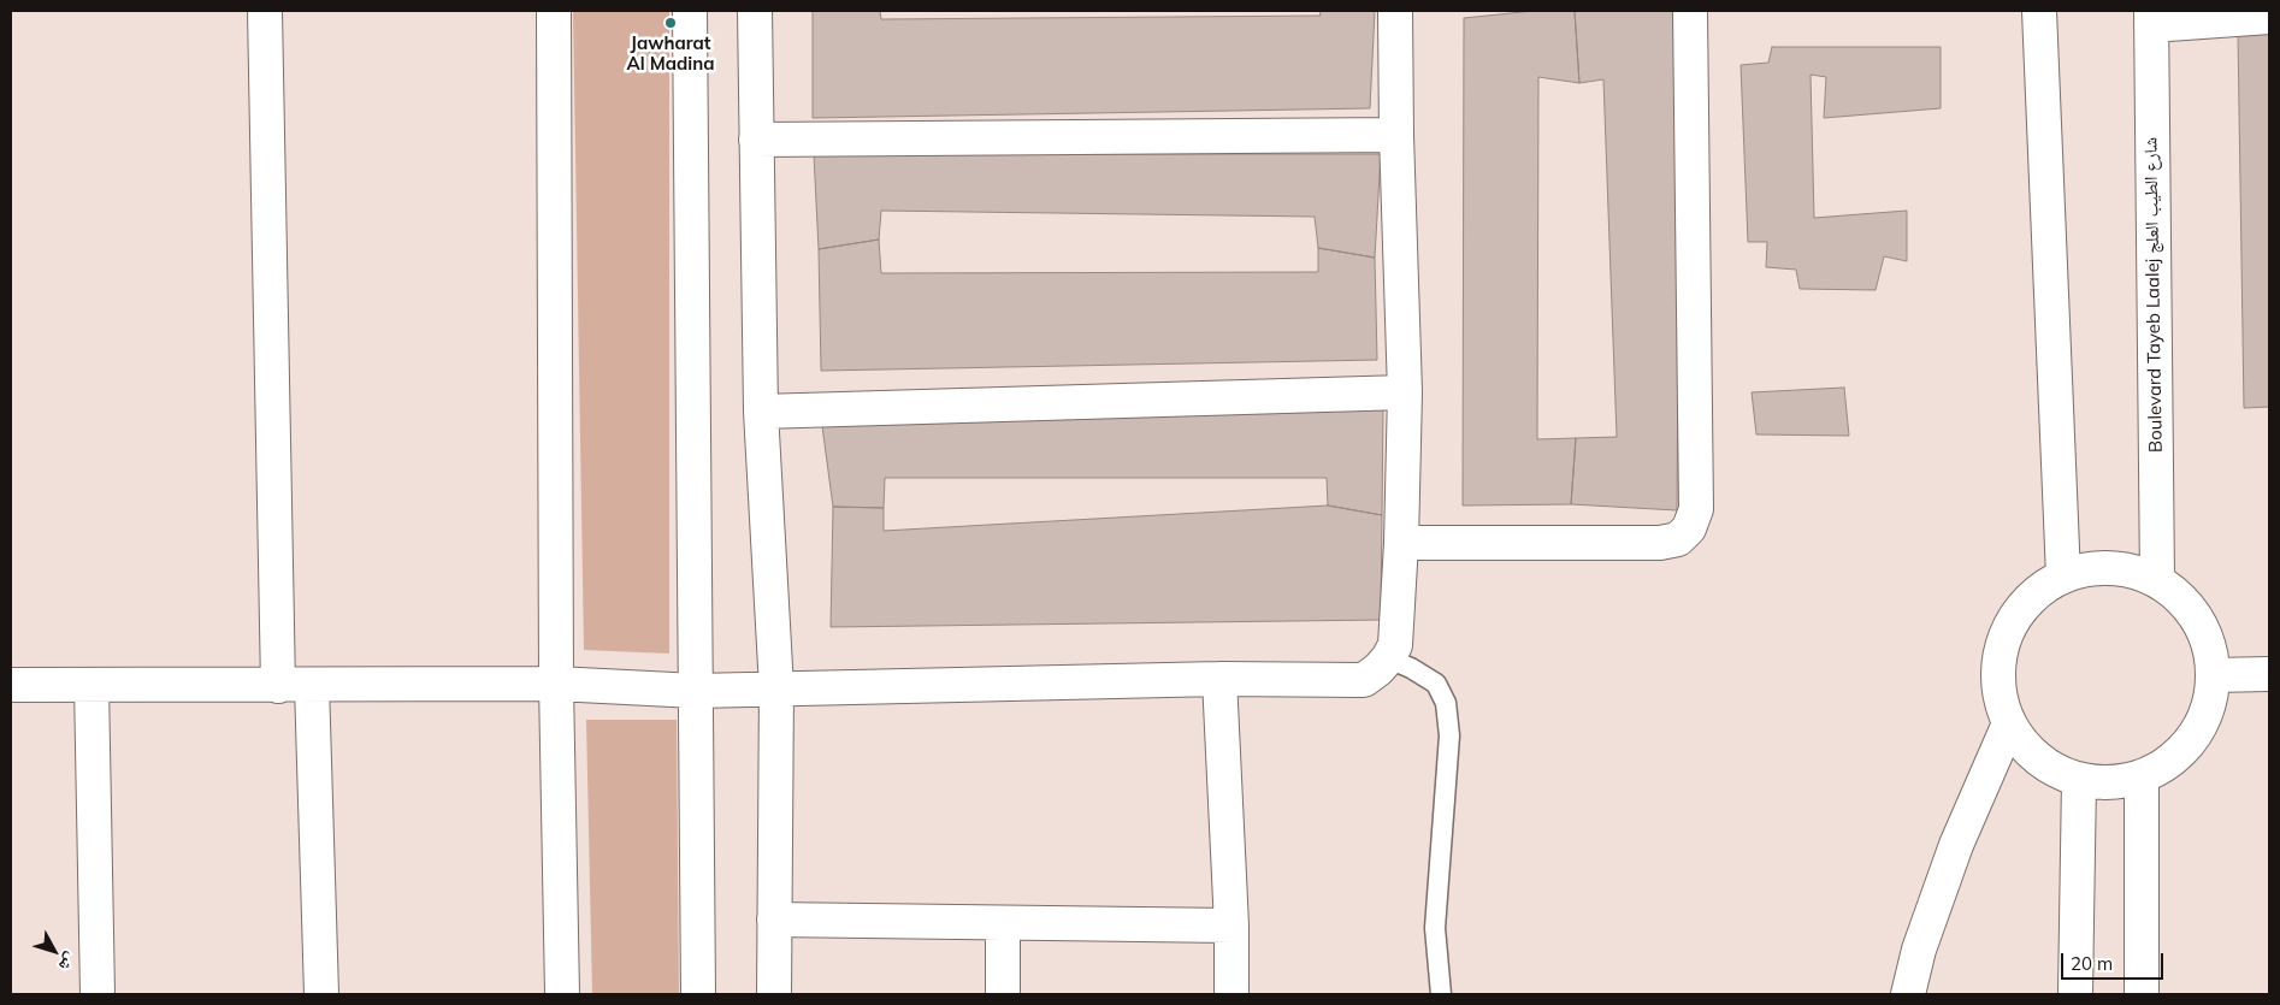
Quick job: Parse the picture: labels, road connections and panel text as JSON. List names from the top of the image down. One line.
{"streets":{"street":["Boulevard Tayeb Laalej شارع الطيب العلج"]},"places":["Jawharat Al Madina"],"scale_bar":"20 m","north":"bottom right"}
